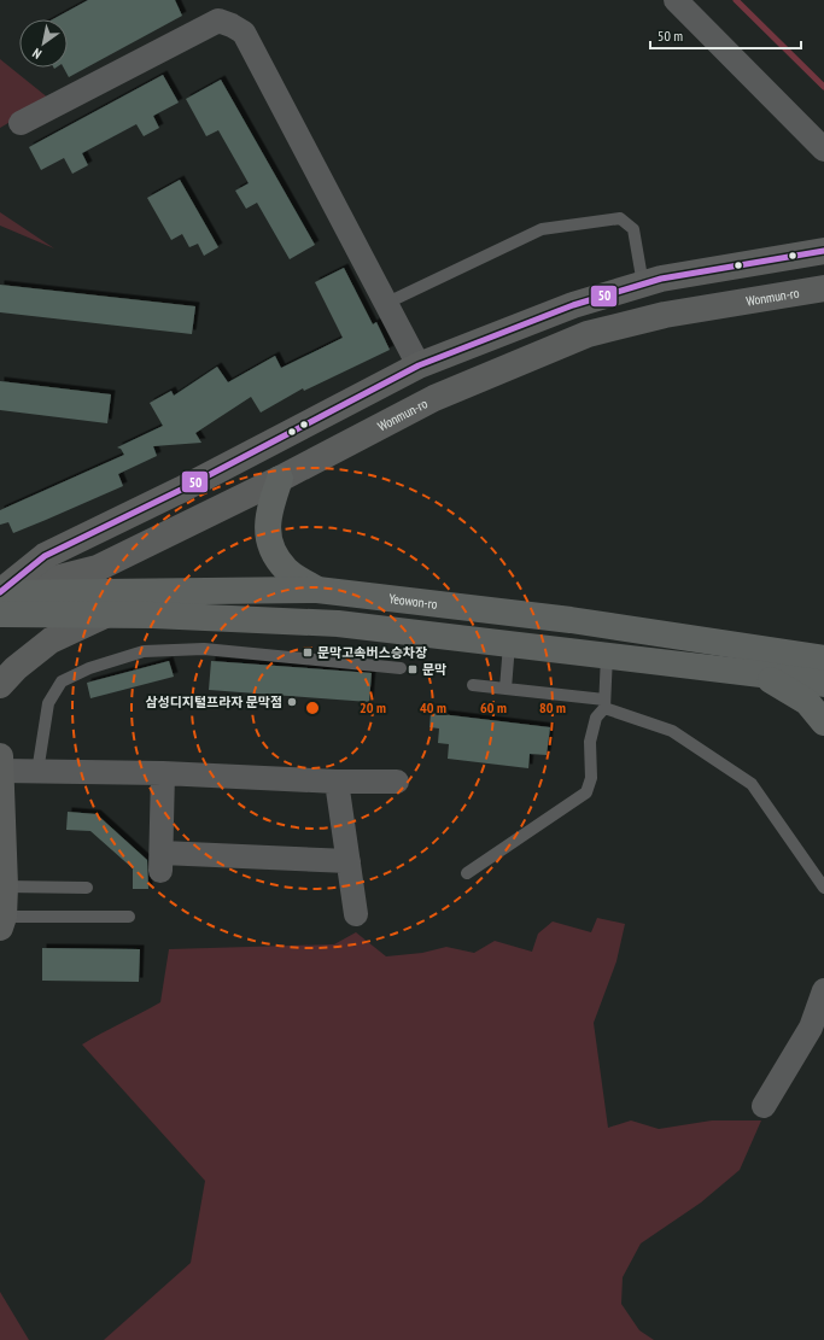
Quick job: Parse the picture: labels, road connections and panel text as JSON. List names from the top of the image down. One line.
{"streets":{"highway":["Yeowon-ro"],"main road":["Wonmun-ro"]},"crossings":[["Wonmun-ro","Yeowon-ro"]],"places":{"transit":["문막고속버스승차장","문막"],"other":["삼성디지털프라자 문막점"]},"lines":["transit line 50"],"scale_bar":"50 m","north":"bottom left","rings":["20 m","40 m","60 m","80 m"]}
